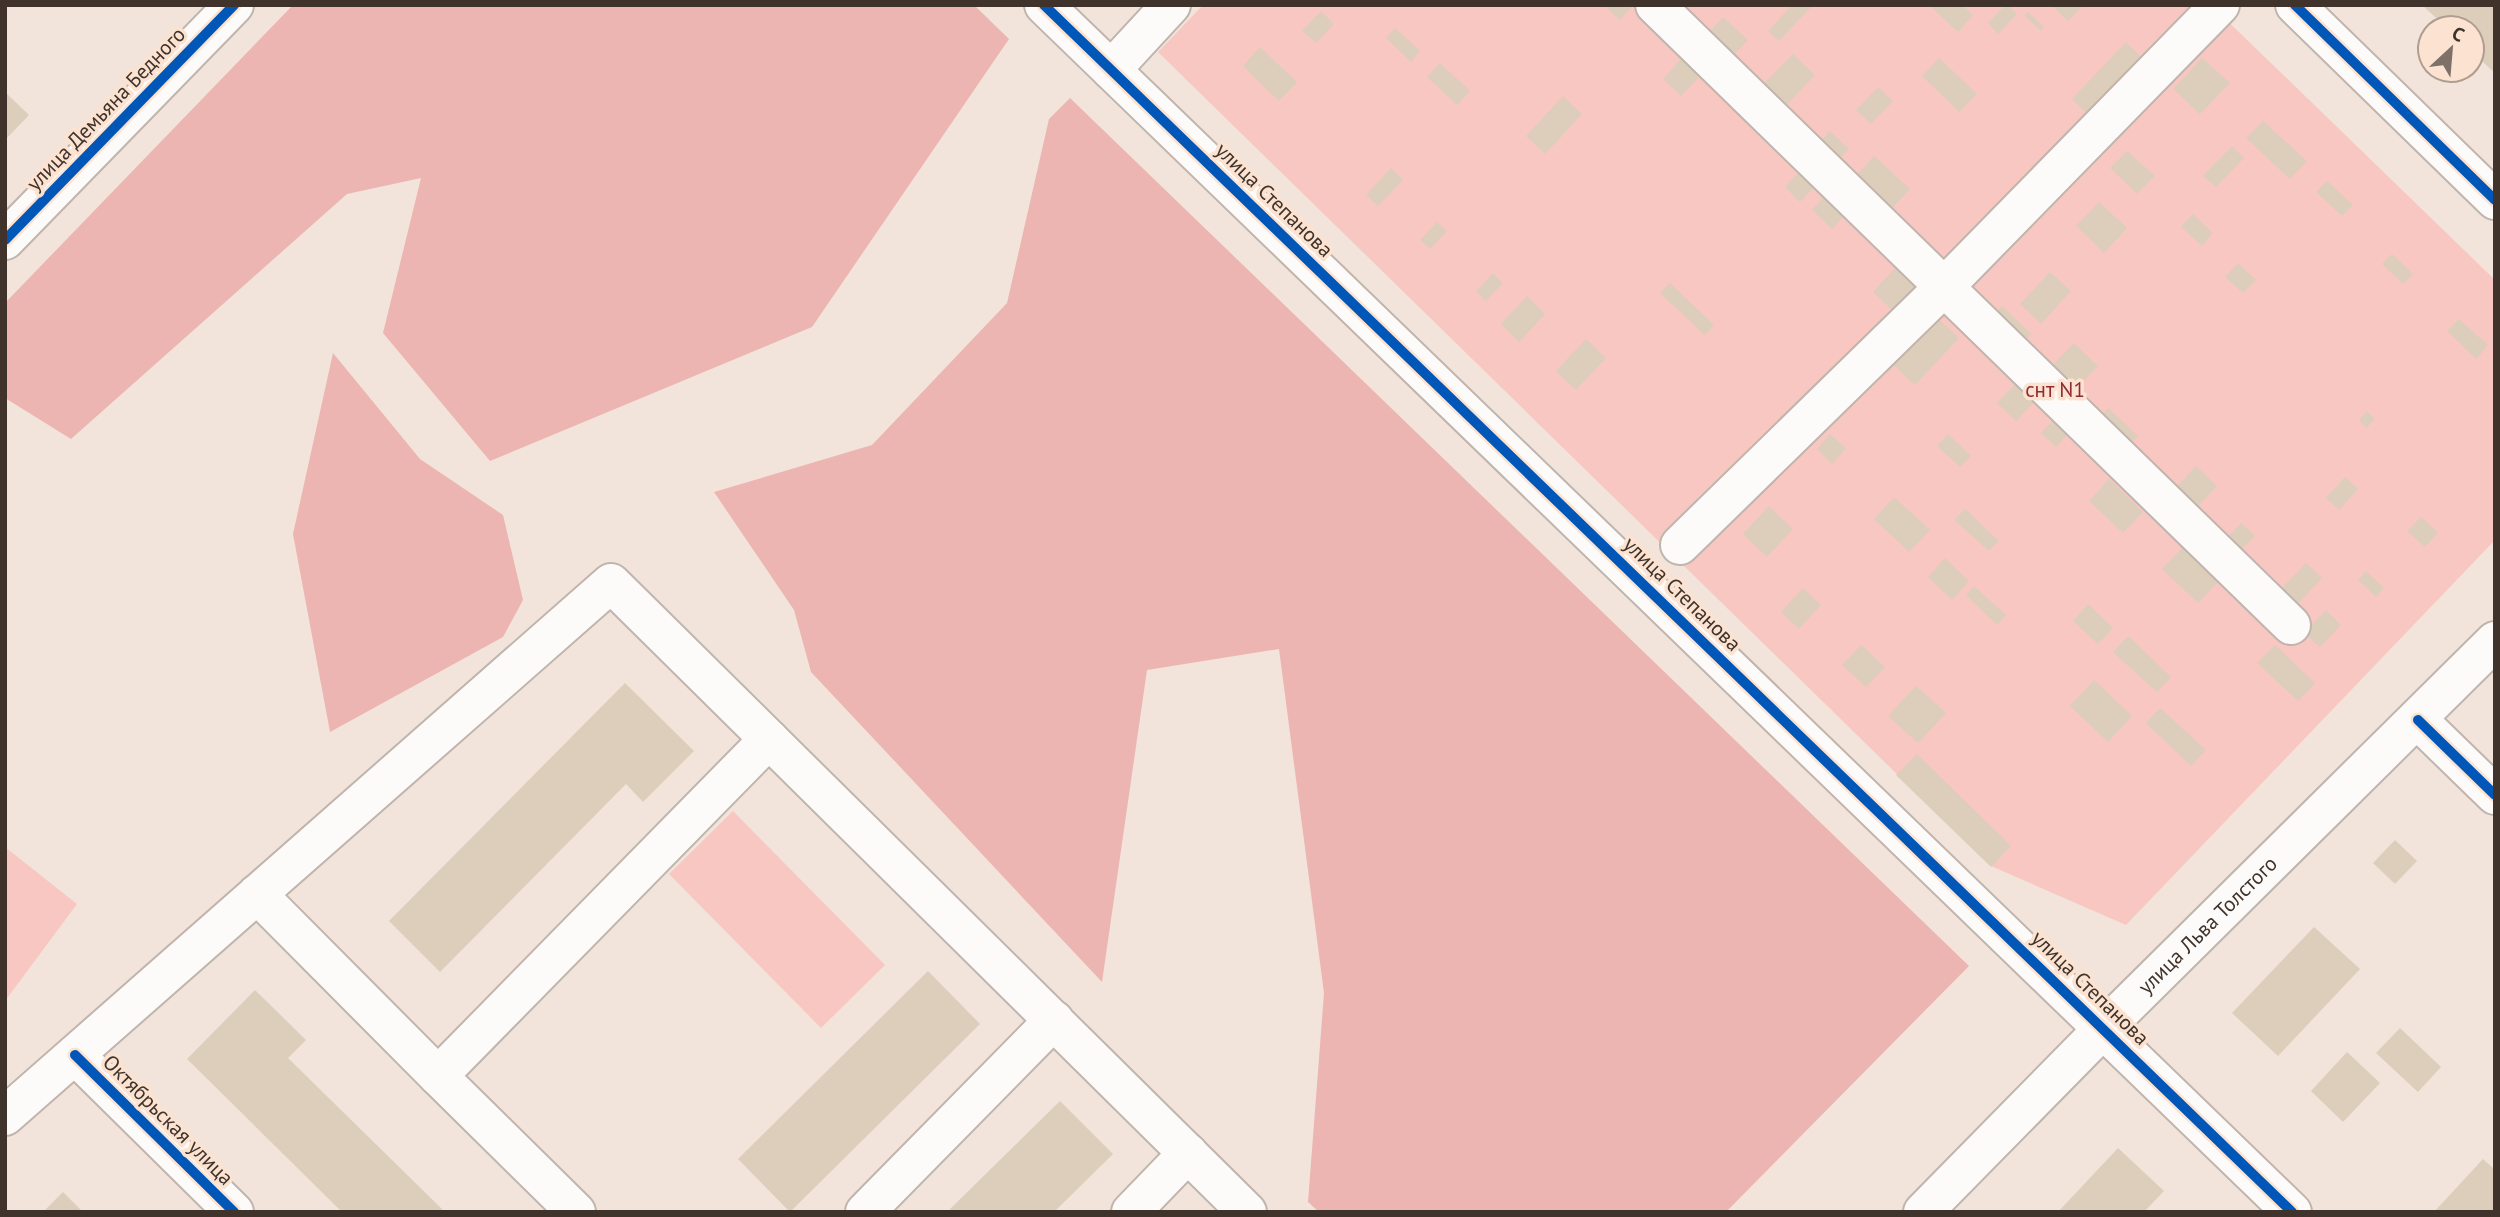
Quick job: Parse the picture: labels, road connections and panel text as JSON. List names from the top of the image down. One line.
{"streets":{"street":["улица Демьяна Бедного","улица Степанова","улица Льва Толстого","Октябрьская улица"]},"crossings":[["улица Степанова","улица Льва Толстого"]],"parks":["снт N1"],"north":"top right"}
